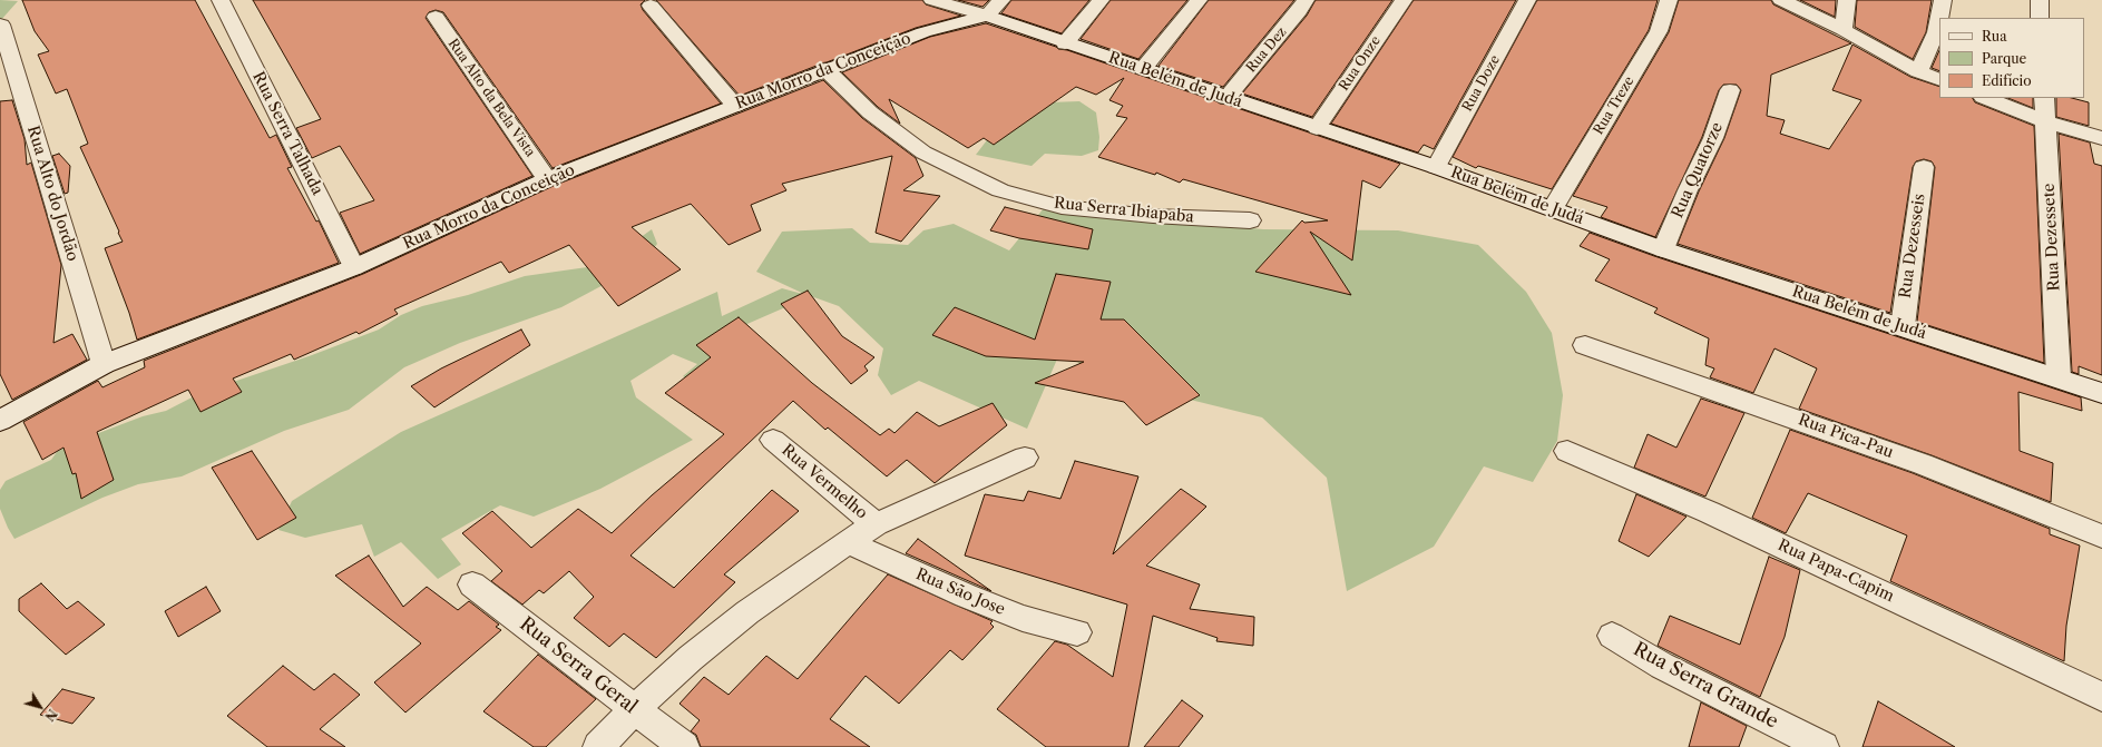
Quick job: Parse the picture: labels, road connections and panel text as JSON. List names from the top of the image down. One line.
{"streets":{"street":["Rua Dez","Rua Onze","Rua Morro da Conceição","Rua Belém de Judá","Rua Doze","Rua Alto da Bela Vista","Rua Treze","Rua Serra Talhada","Rua Quatorze","Rua Alto do Jordão","Rua Serra Ibiapaba","Rua Dezessete","Rua Dezesseis","Rua Pica-Pau","Rua Vermelho","Rua Papa-Capim","Rua São Jose","Rua Serra Geral","Rua Serra Grande"]},"crossings":[["Rua Dez","Rua Belém de Judá"],["Rua Onze","Rua Belém de Judá"],["Rua Morro da Conceição","Rua Belém de Judá"],["Rua Morro da Conceição","Rua Alto da Bela Vista"],["Rua Morro da Conceição","Rua Serra Talhada"],["Rua Morro da Conceição","Rua Alto do Jordão"],["Rua Morro da Conceição","Rua Serra Ibiapaba"],["Rua Belém de Judá","Rua Doze"],["Rua Belém de Judá","Rua Treze"],["Rua Belém de Judá","Rua Quatorze"],["Rua Belém de Judá","Rua Dezessete"],["Rua Belém de Judá","Rua Dezesseis"]],"legend":["Rua","Parque","Edifício"],"north":"bottom right"}
